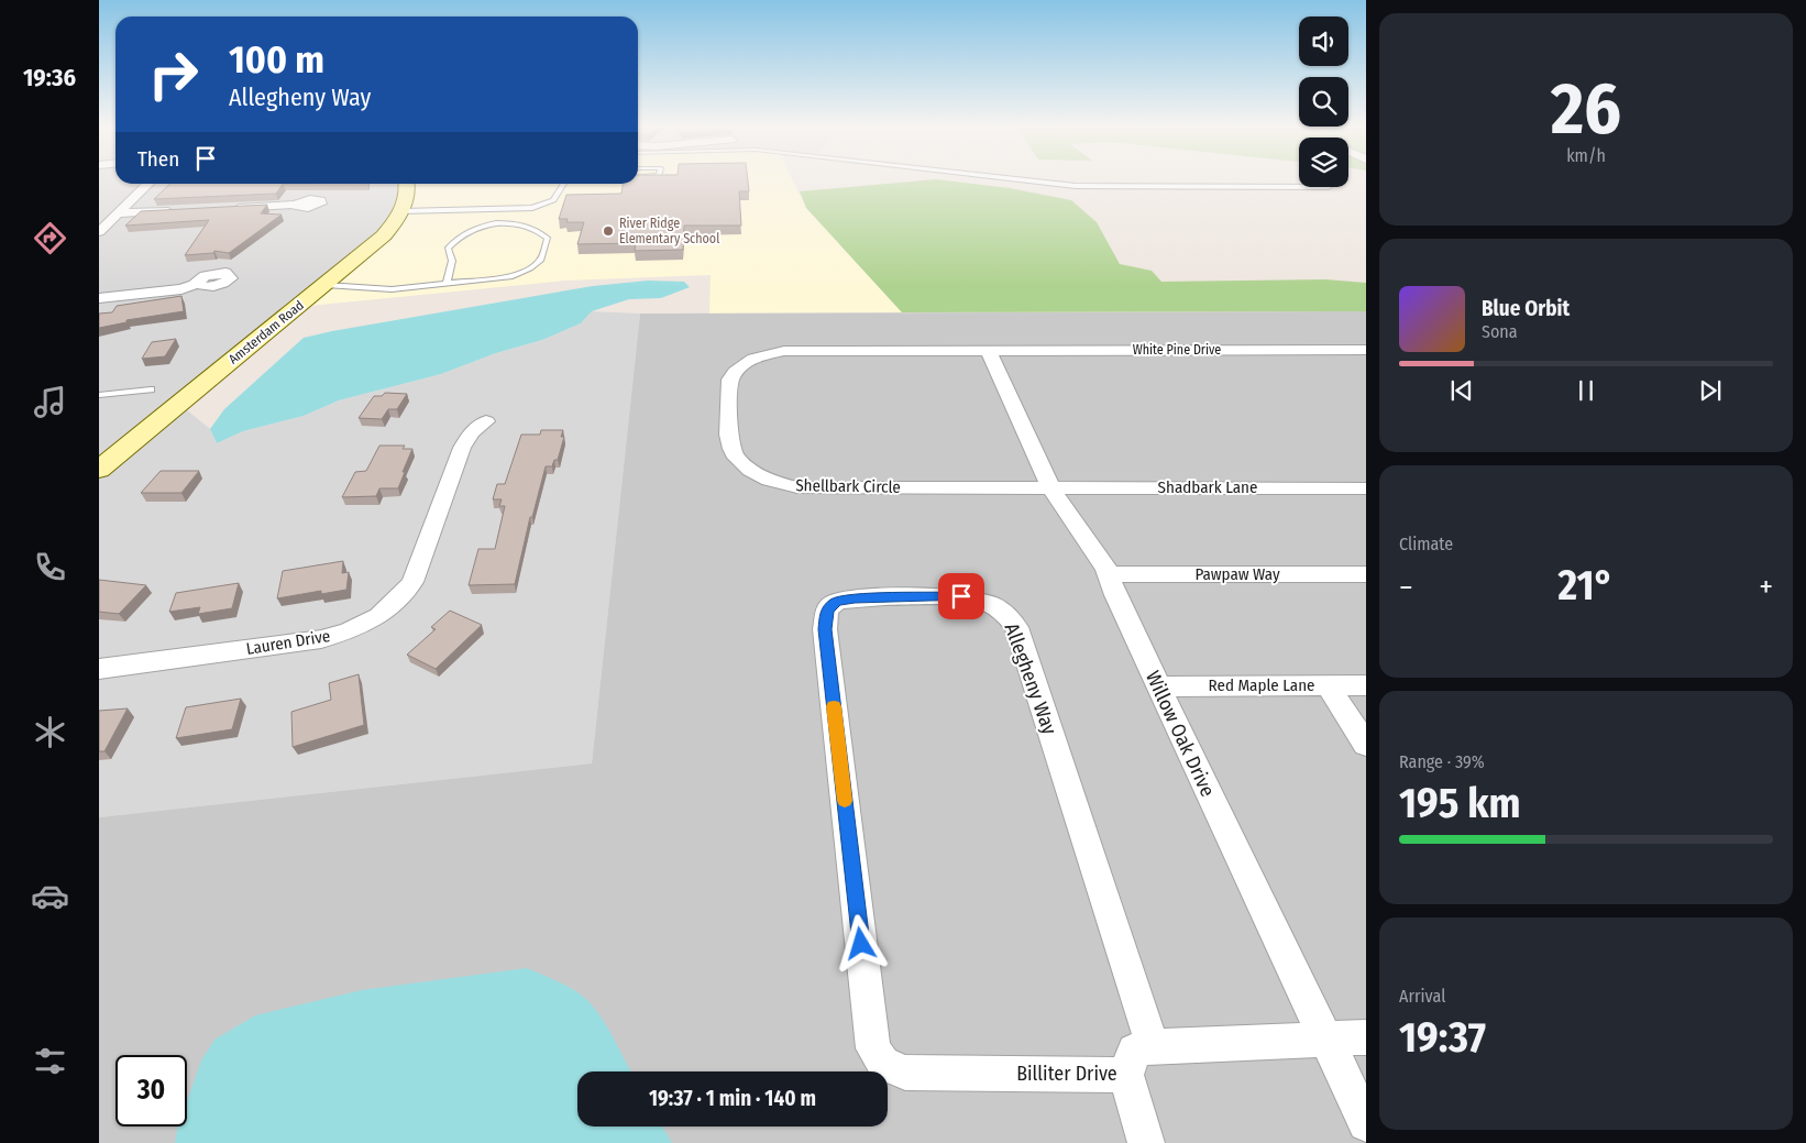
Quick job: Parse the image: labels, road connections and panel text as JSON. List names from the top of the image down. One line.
{"streets":{"main road":["Amsterdam Road"],"street":["White Pine Drive","Shellbark Circle","Shadbark Lane","Pawpaw Way","Lauren Drive","Allegheny Way","Red Maple Lane","Willow Oak Drive","Billiter Drive"]},"crossings":[["White Pine Drive","Shellbark Circle"],["White Pine Drive","Willow Oak Drive"],["Shellbark Circle","Shadbark Lane"],["Shellbark Circle","Willow Oak Drive"],["Shadbark Lane","Willow Oak Drive"],["Pawpaw Way","Willow Oak Drive"],["Allegheny Way","Billiter Drive"],["Red Maple Lane","Willow Oak Drive"],["Willow Oak Drive","Billiter Drive"]],"places":["River Ridge Elementary School"],"page":{"tabs":"19:36","tile":[["26","km/h"],"Climate",["Range · 39%","195 km"],["Arrival","19:37"]],"turn":["100 m","Allegheny Way"],"then":"Then","song":["Blue Orbit","Sona"],"heat":["−","21°","+"],"limit":"30","trip":"19:37 · 1 min · 140 m"}}
